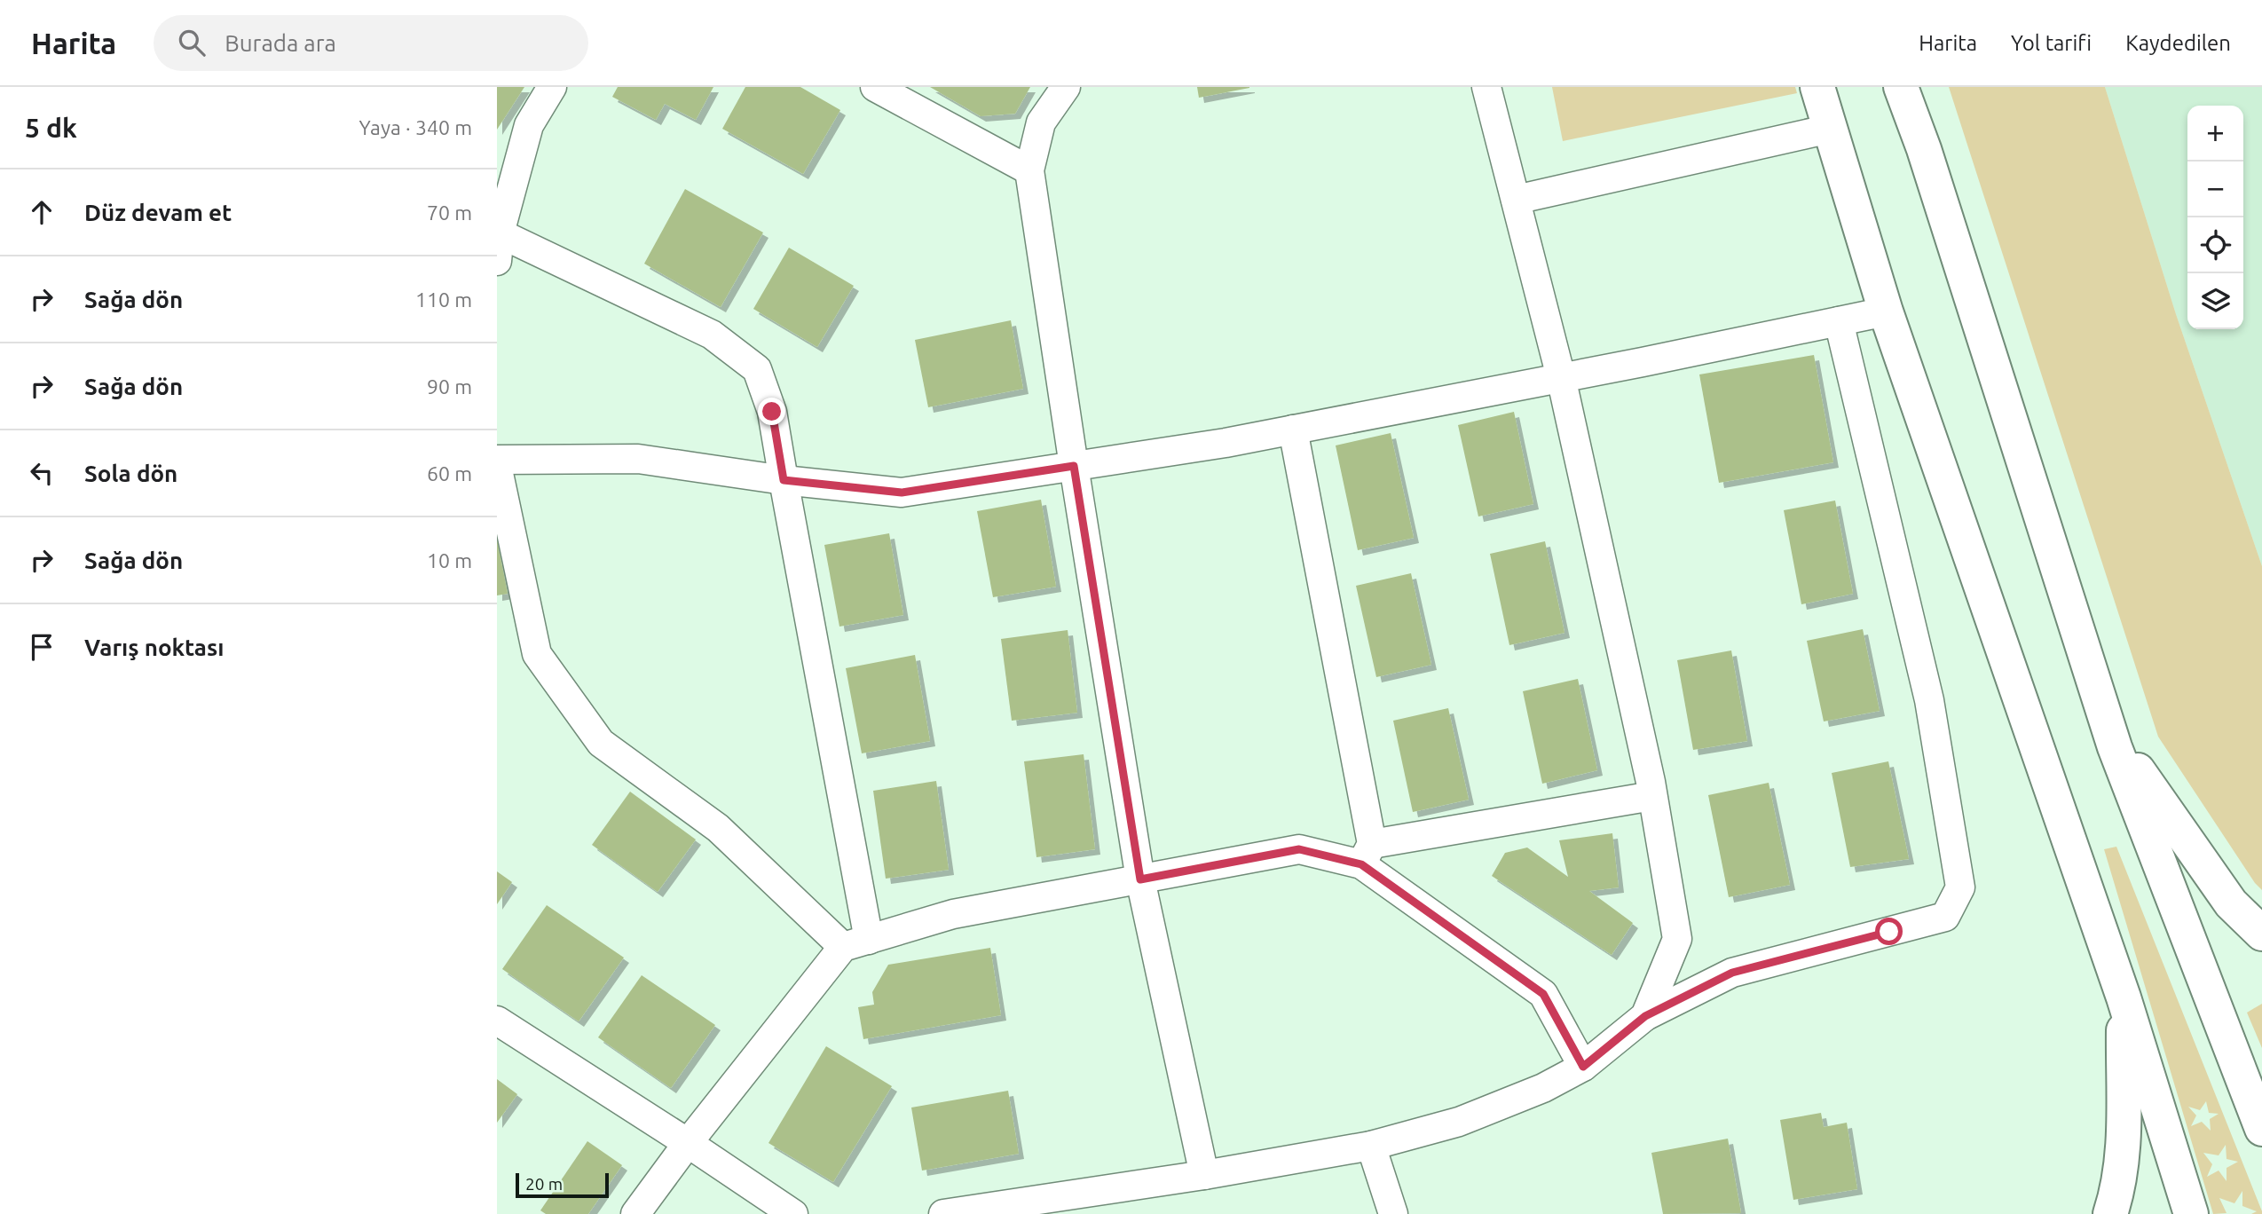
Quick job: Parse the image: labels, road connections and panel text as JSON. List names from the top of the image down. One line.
{"scale_bar":"20 m","page":{"header":"Harita","search":"Burada ara","nav":["Harita","Yol tarifi","Kaydedilen"],"heading":["5 dk","Yaya · 340 m"],"map_buttons":["+","−"],"list":[["Düz devam et","70 m"],["Sağa dön","110 m"],["Sağa dön","90 m"],["Sola dön","60 m"],["Sağa dön","10 m"],"Varış noktası"],"scale":"20 m"}}
